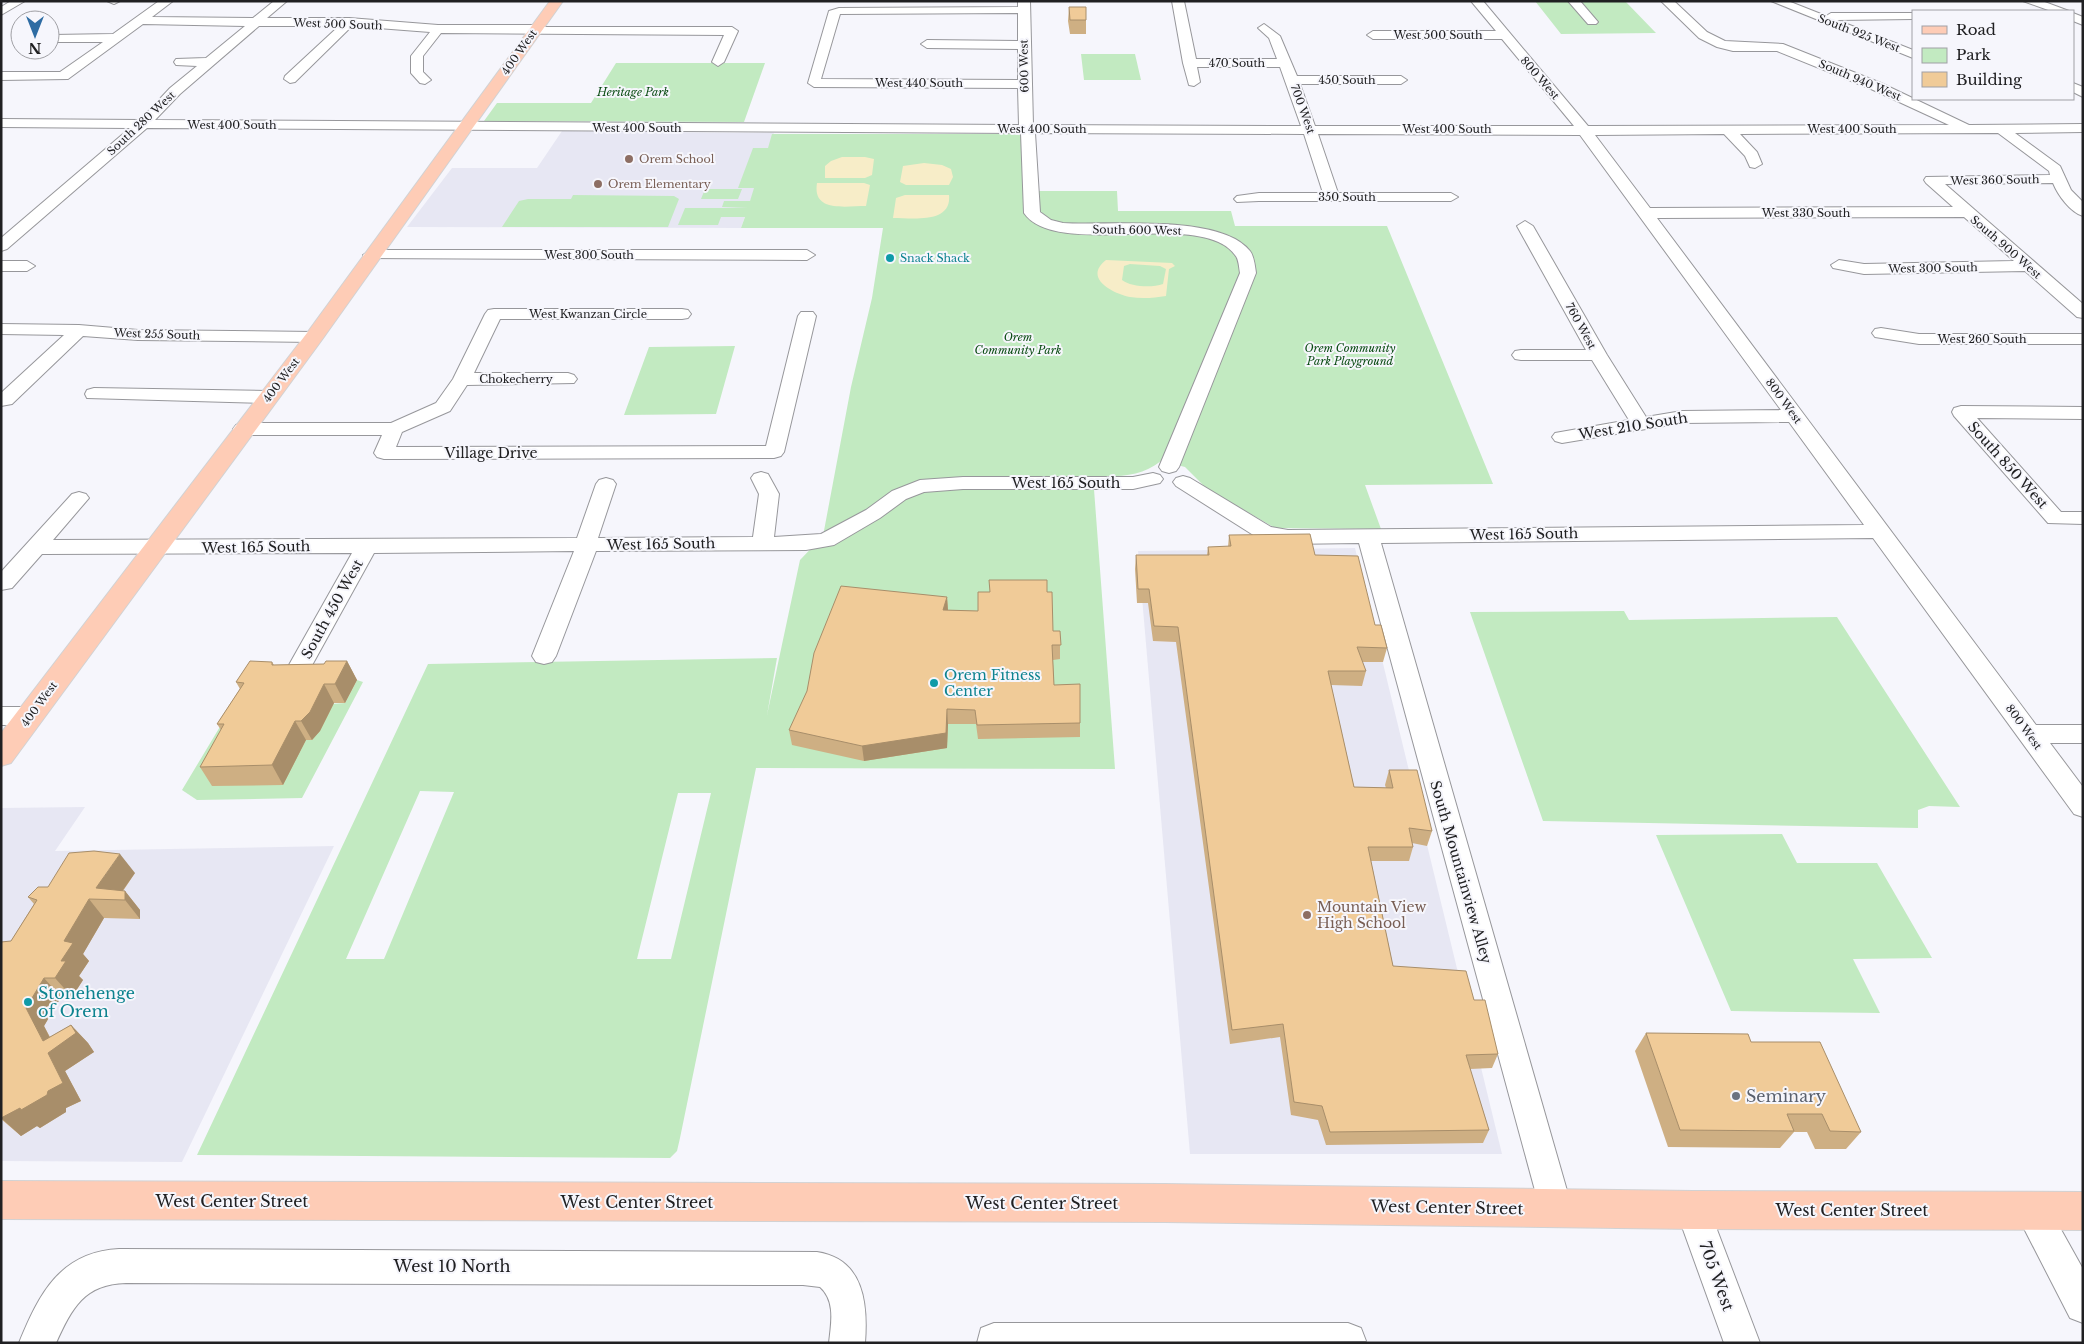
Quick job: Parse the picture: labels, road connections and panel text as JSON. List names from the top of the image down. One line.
{"streets":{"main road":["400 West","West Center Street"],"street":["West 500 South","South 925 West","470 South","600 West","800 West","450 South","South 940 West","West 440 South","700 West","South 280 West","West 400 South","West 360 South","350 South","West 330 South","South 600 West","South 900 West","West 300 South","West Kwanzan Circle","760 West","West 255 South","West 260 South","Chokecherry","West 210 South","Village Drive","South 850 West","West 165 South","South 450 West","South Mountainview Alley","West 10 North","705 West"]},"crossings":[["West 500 South","400 West"],["West 500 South","800 West"],["West 500 South","South 280 West"],["400 West","West 400 South"],["400 West","West 300 South"],["400 West","West 255 South"],["400 West","West 165 South"],["470 South","700 West"],["600 West","West 440 South"],["600 West","West 400 South"],["600 West","South 600 West"],["800 West","West 400 South"],["800 West","West 330 South"],["800 West","West 210 South"],["800 West","West 165 South"],["450 South","700 West"],["South 940 West","West 400 South"],["700 West","West 400 South"],["700 West","350 South"],["South 280 West","West 400 South"],["West 400 South","South 600 West"],["West 360 South","South 900 West"],["West 330 South","South 900 West"],["South 600 West","West 165 South"],["South 900 West","West 300 South"],["West Kwanzan Circle","Chokecherry"],["760 West","West 210 South"],["Chokecherry","Village Drive"],["West 165 South","South 450 West"],["West 165 South","South Mountainview Alley"],["South Mountainview Alley","West Center Street"],["West Center Street","705 West"]],"parks":["Heritage Park","Orem Community Park","Orem Community Park Playground"],"places":["Orem School","Orem Elementary","Snack Shack","Orem Fitness Center","Mountain View High School","Stonehenge of Orem","Seminary"],"legend":["Road","Park","Building"],"north":"bottom"}
